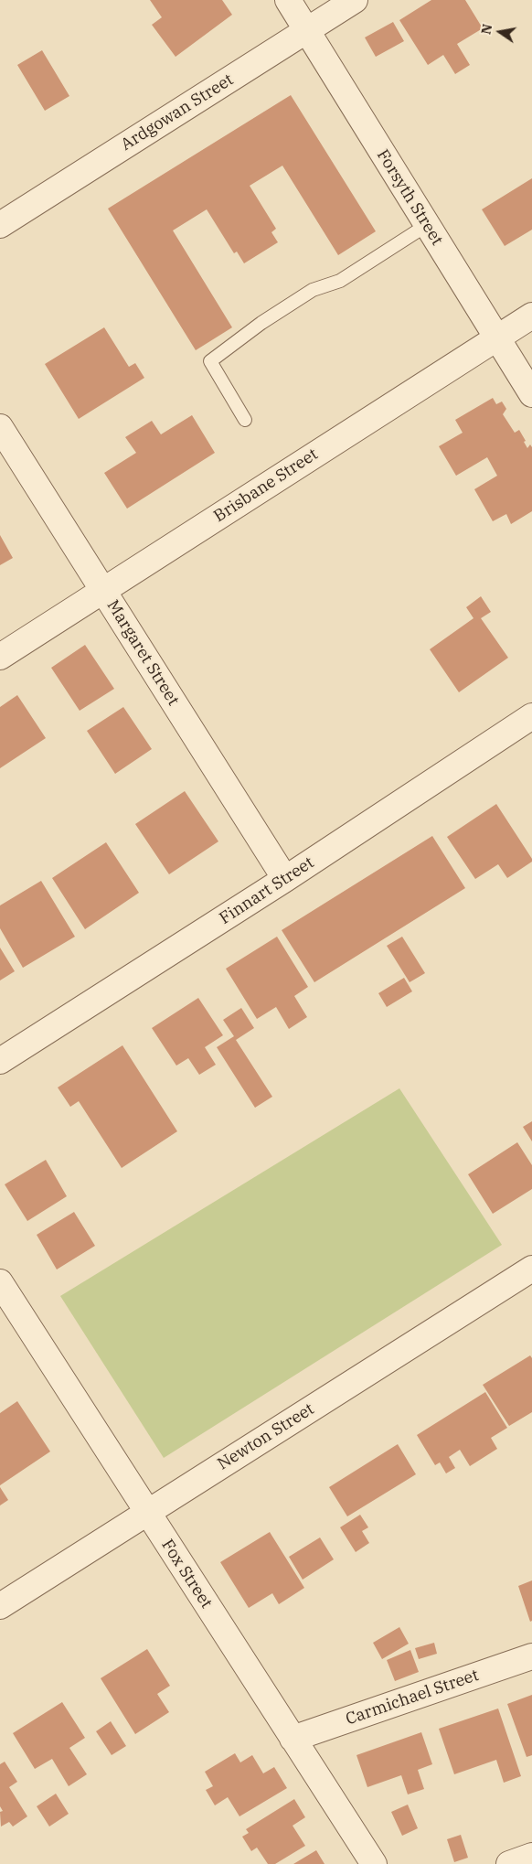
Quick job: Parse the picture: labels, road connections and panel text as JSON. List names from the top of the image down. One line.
{"streets":{"street":["Ardgowan Street","Forsyth Street","Brisbane Street","Margaret Street","Finnart Street","Newton Street","Fox Street","Carmichael Street"]},"crossings":[["Ardgowan Street","Forsyth Street"],["Forsyth Street","Brisbane Street"],["Brisbane Street","Margaret Street"],["Margaret Street","Finnart Street"],["Newton Street","Fox Street"],["Fox Street","Carmichael Street"]],"north":"left"}
